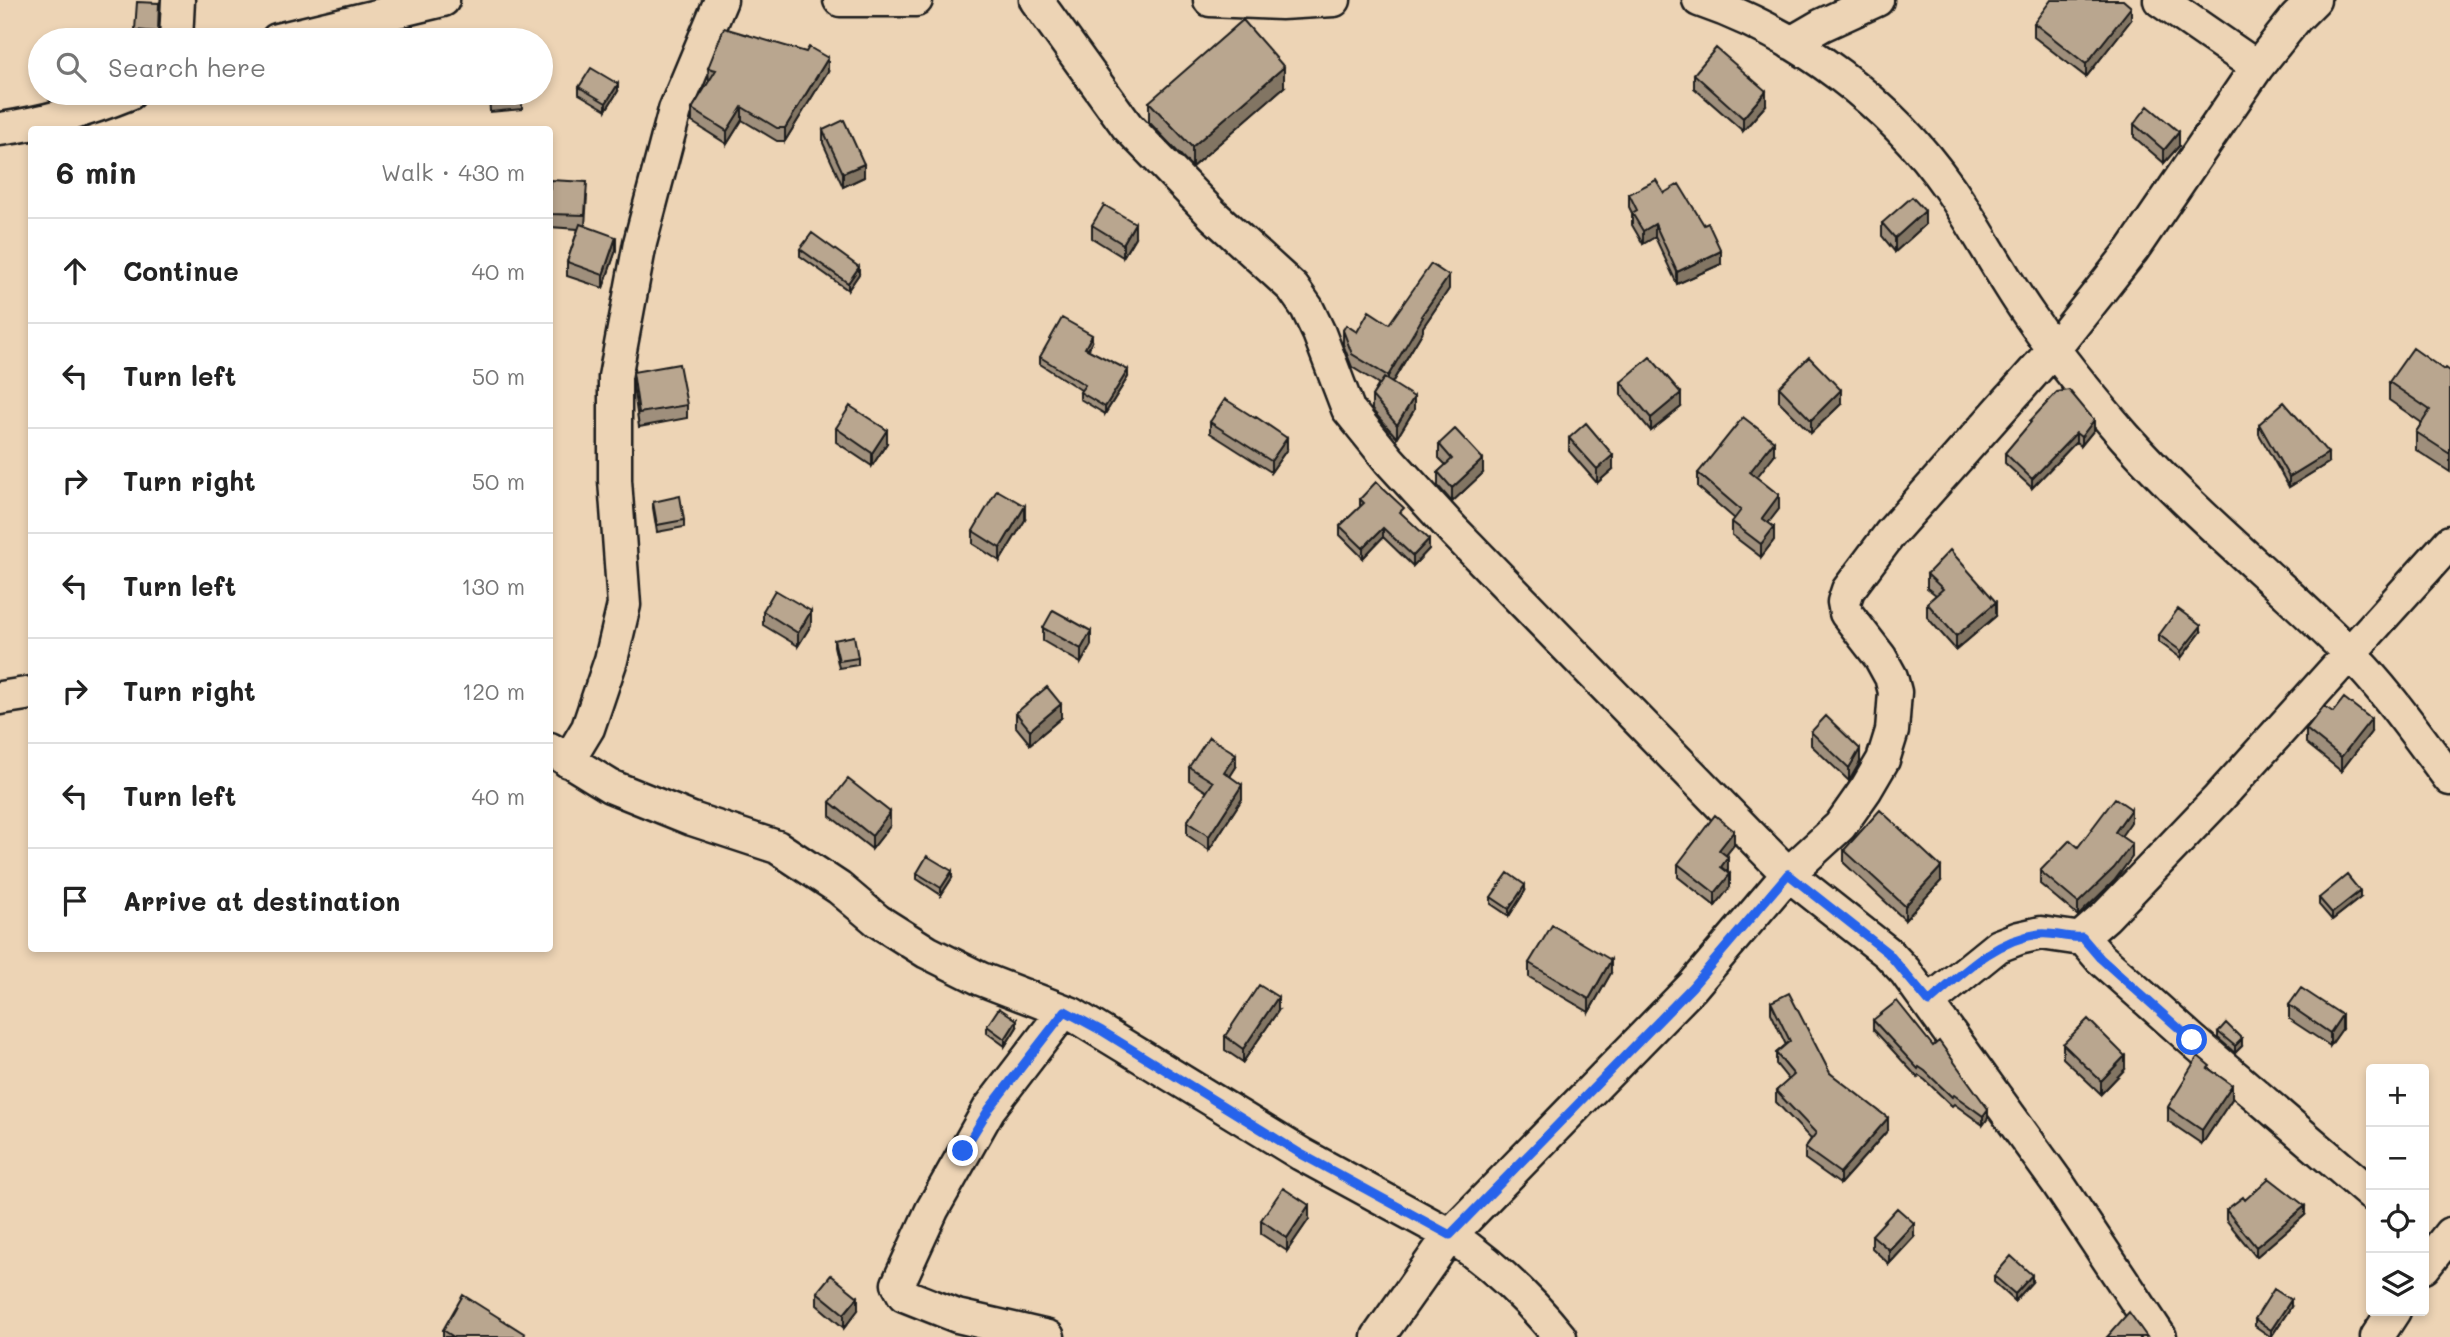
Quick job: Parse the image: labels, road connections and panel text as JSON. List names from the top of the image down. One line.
{"page":{"search":"Search here","heading":["6 min","Walk · 430 m"],"list":[["Continue","40 m"],["Turn left","50 m"],["Turn right","50 m"],["Turn left","130 m"],["Turn right","120 m"],["Turn left","40 m"],"Arrive at destination"],"map_buttons":["+","−"]}}
